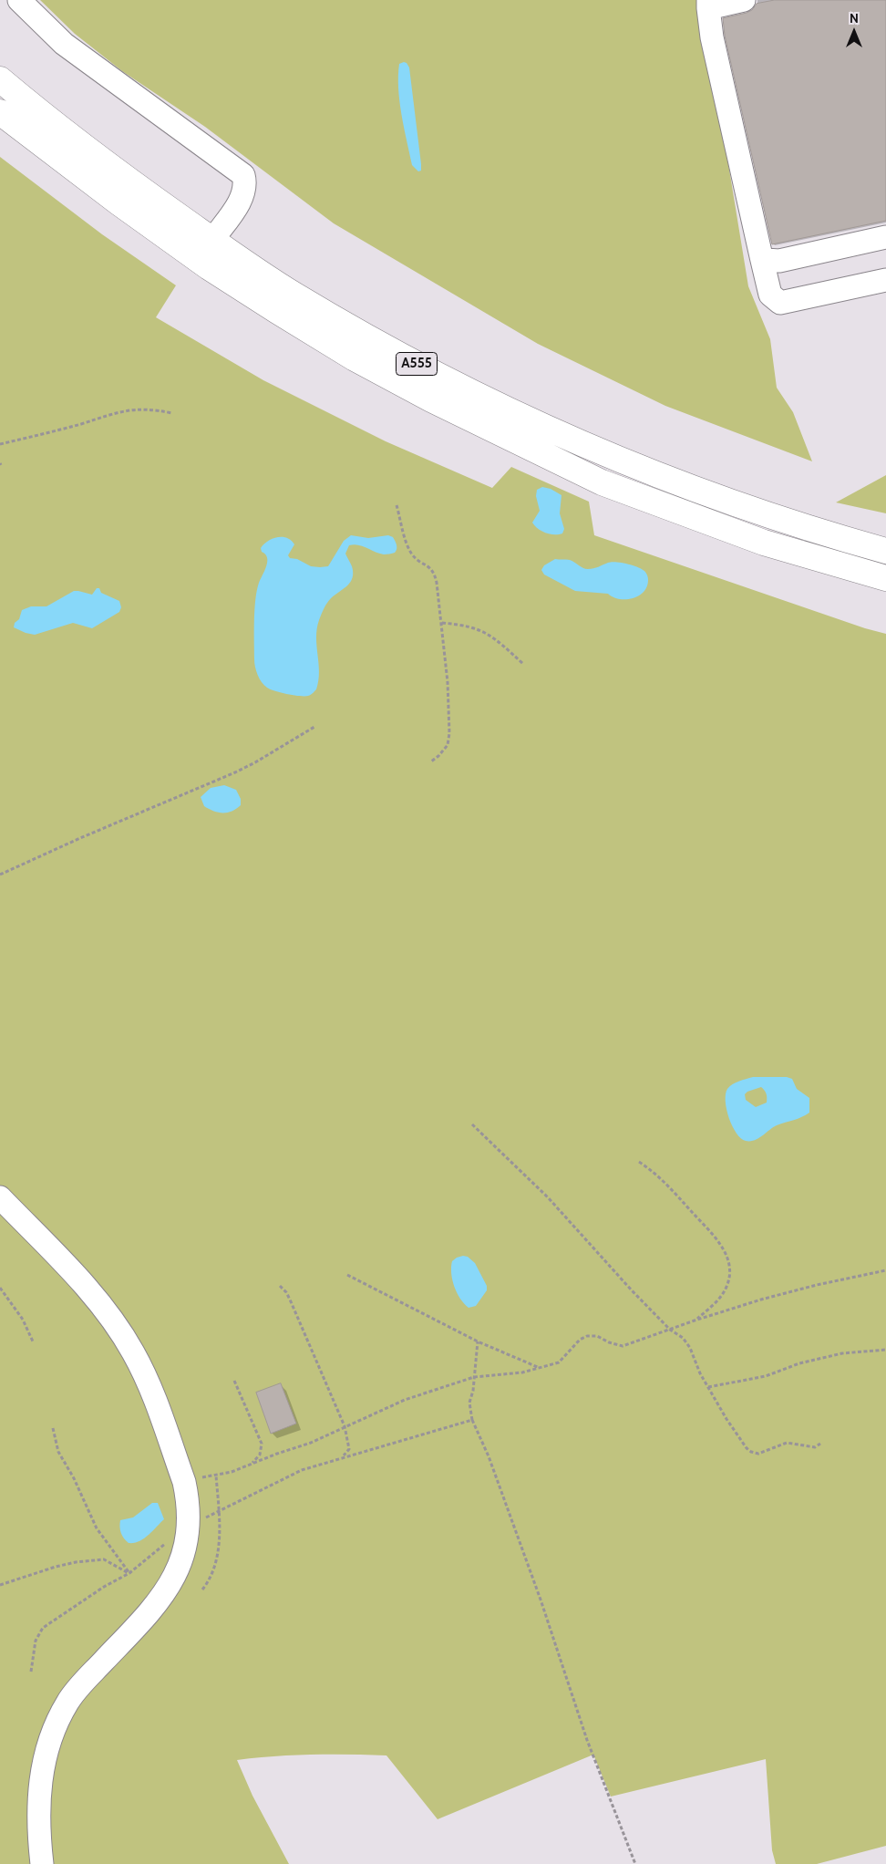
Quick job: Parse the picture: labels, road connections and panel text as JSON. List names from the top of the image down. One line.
{"streets":{"highway":["A555"]},"north":"top"}
